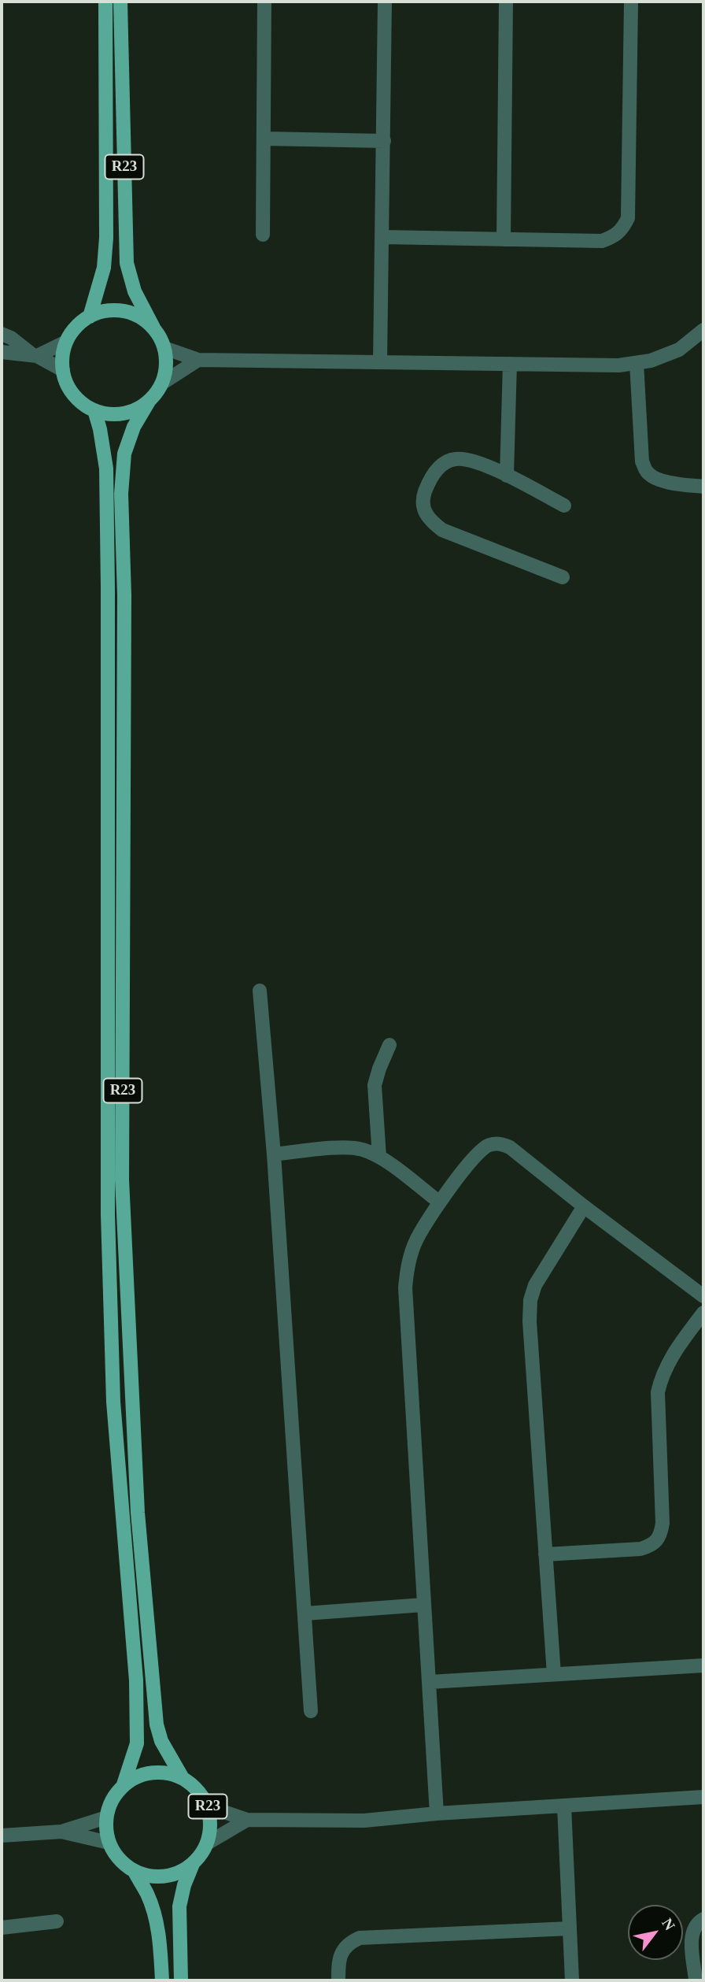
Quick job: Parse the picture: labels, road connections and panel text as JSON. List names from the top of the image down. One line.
{"streets":{"main road":["R23"]},"north":"top right"}
